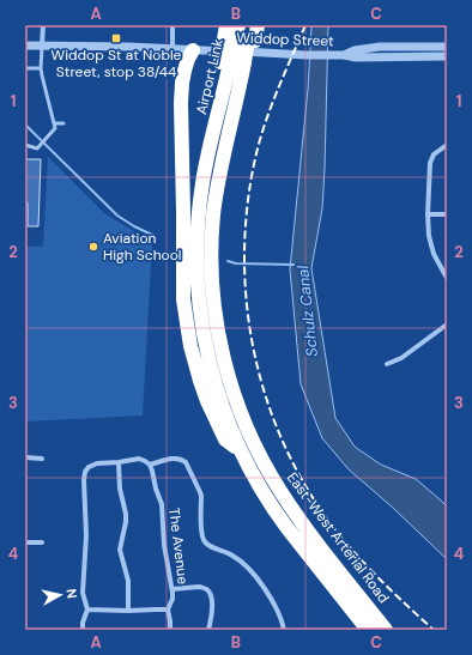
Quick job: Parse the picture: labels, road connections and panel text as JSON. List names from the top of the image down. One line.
{"streets":{"highway":["Airport Link","East-West Arterial Road"],"street":["Widdop Street","The Avenue"]},"crossings":[["Airport Link","East-West Arterial Road"]],"water":["Schulz Canal"],"places":{"transit":["Widdop St at Noble Street, stop 38/44"],"other":["Aviation High School"]},"north":"right","grid":{"columns":["A","B","C"],"rows":["1","2","3","4"]}}
